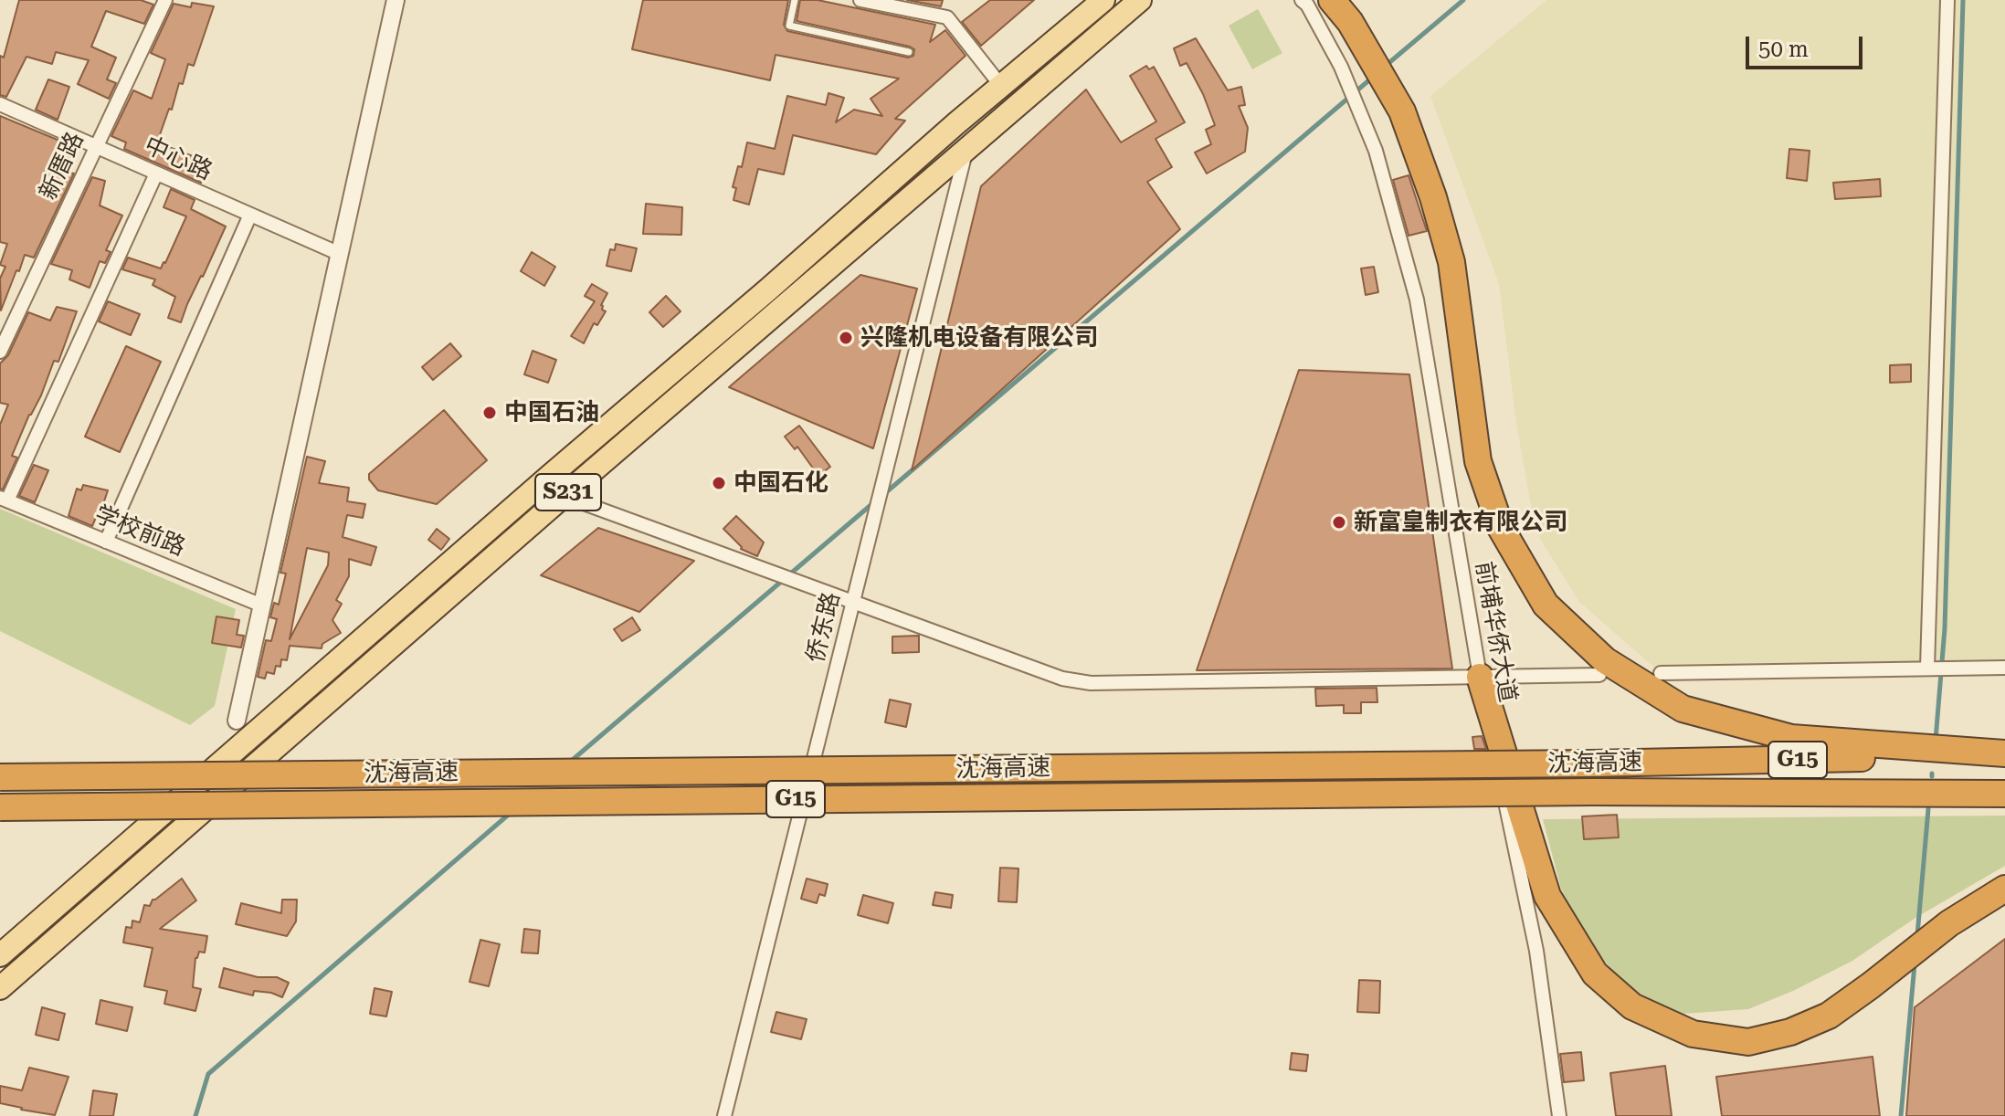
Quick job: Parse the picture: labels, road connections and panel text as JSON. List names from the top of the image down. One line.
{"streets":{"highway":["G15","沈海高速"],"main road":["S231"],"street":["中心路","新厝路","学校前路","侨东路","前埔华侨大道"]},"crossings":[["中心路","新厝路"],["S231","侨东路"]],"places":["兴隆机电设备有限公司","中国石油","中国石化","新富皇制衣有限公司"],"scale_bar":"50 m"}
